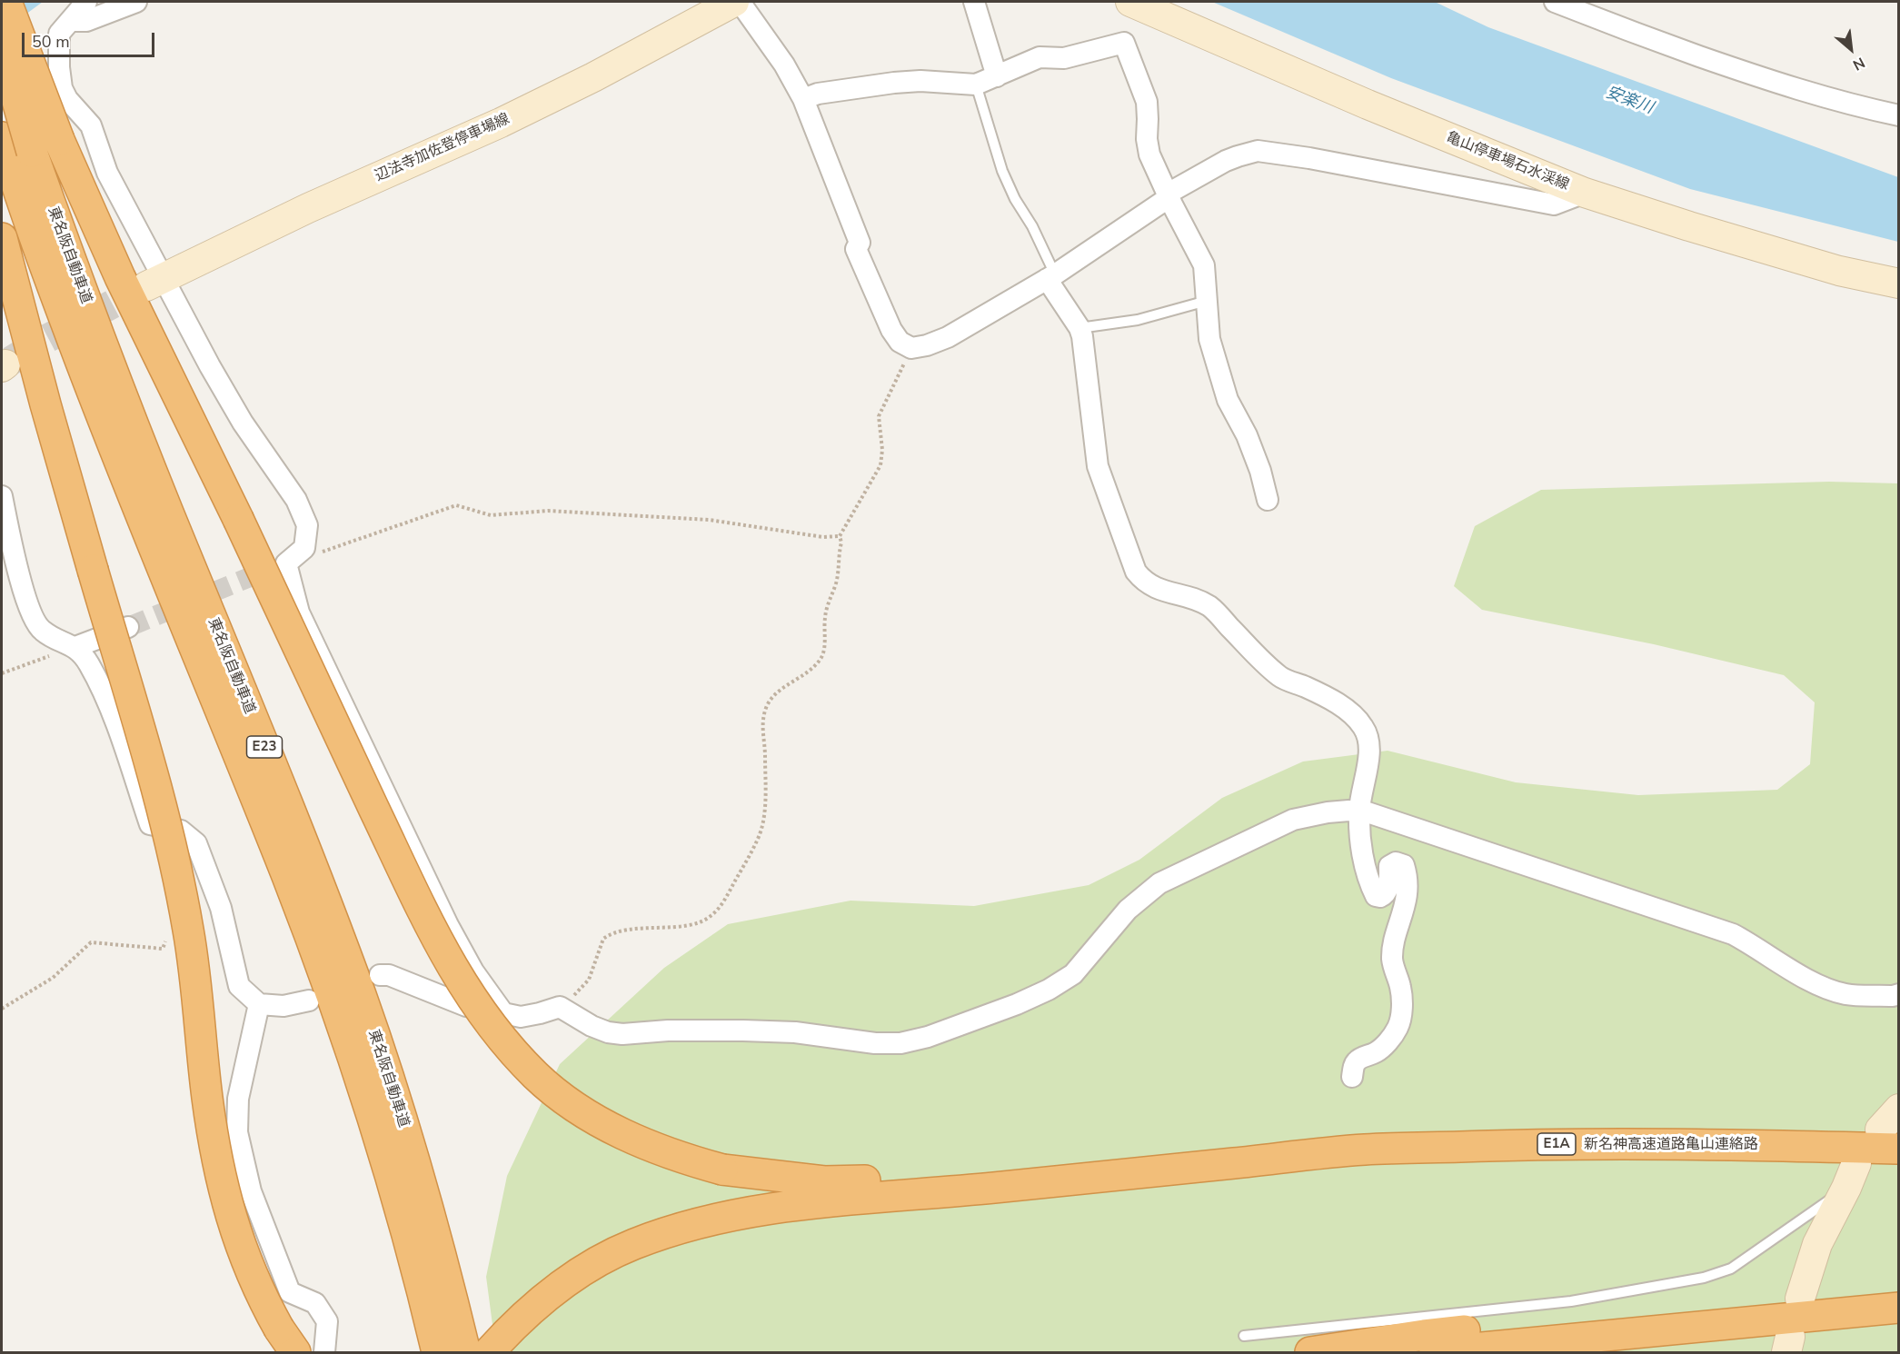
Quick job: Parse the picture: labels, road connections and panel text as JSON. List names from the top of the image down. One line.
{"streets":{"highway":["東名阪自動車道","E23","E1A","新名神高速道路亀山連絡路"],"main road":["辺法寺加佐登停車場線","亀山停車場石水渓線"]},"water":["安楽川"],"scale_bar":"50 m","north":"bottom right"}
